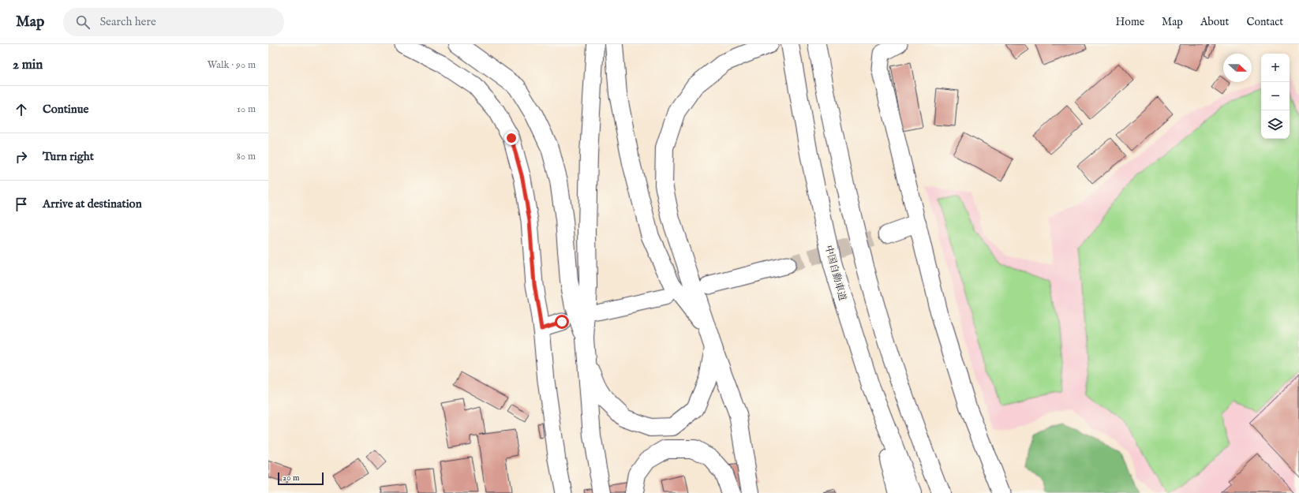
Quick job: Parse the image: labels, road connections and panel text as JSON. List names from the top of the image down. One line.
{"streets":{"highway":["中国自動車道"]},"scale_bar":"20 m","north":"right","page":{"header":"Map","search":"Search here","nav":["Home","Map","About","Contact"],"heading":["2 min","Walk · 90 m"],"map_buttons":["+","−"],"list":[["Continue","10 m"],["Turn right","80 m"],"Arrive at destination"],"scale":"20 m"}}
